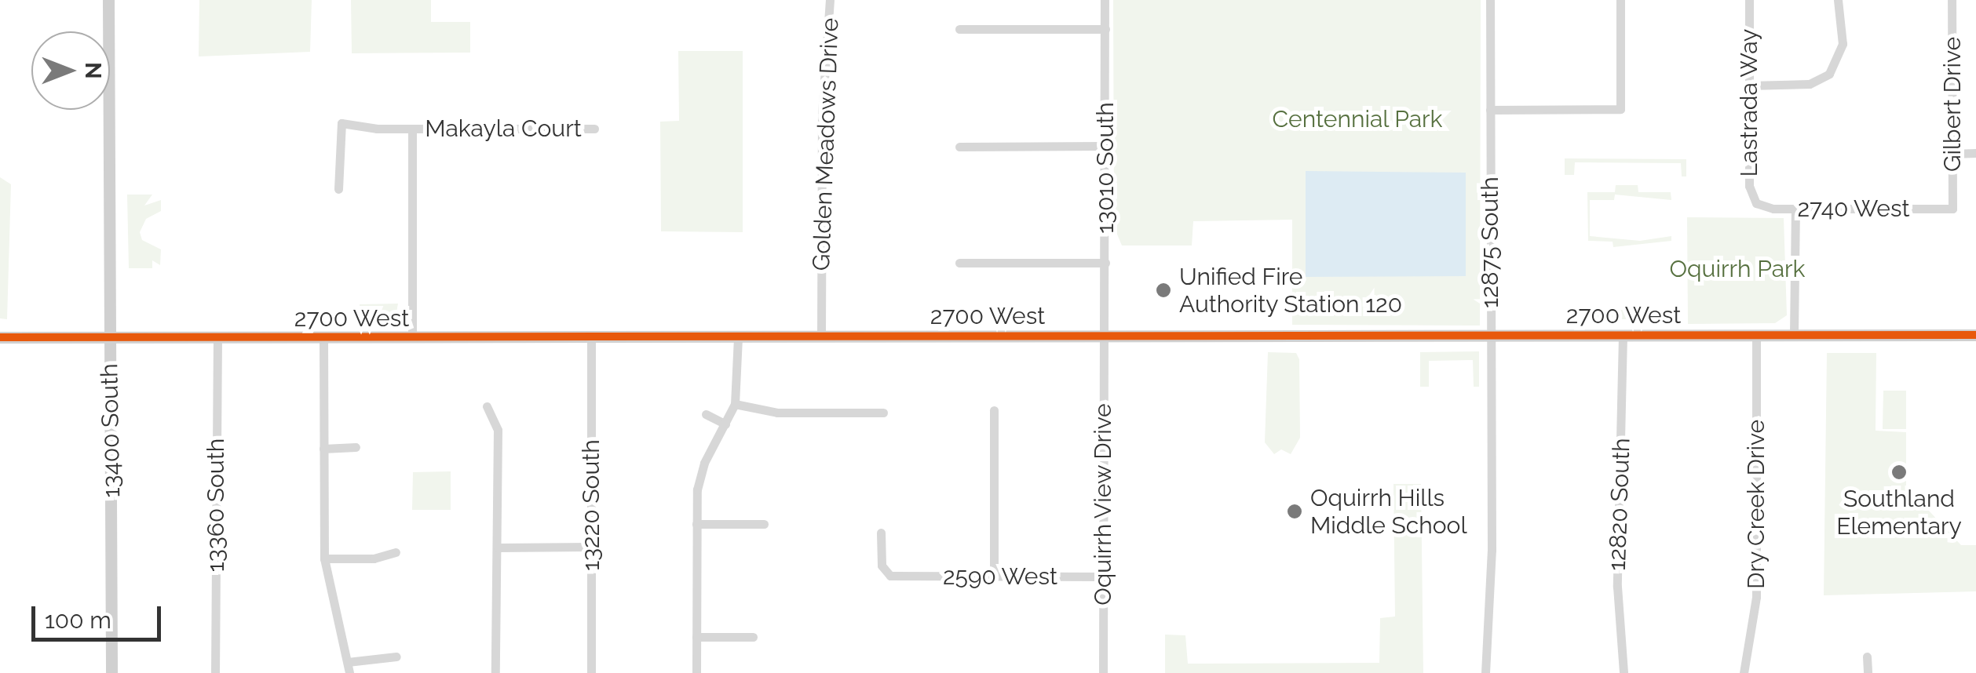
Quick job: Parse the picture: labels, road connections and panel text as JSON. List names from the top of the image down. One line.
{"streets":{"main road":["2700 West","13400 South"],"street":["Lastrada Way","Gilbert Drive","Makayla Court","Golden Meadows Drive","13010 South","2740 West","12875 South","Oquirrh View Drive","12820 South","Dry Creek Drive","13360 South","13220 South","2590 West"]},"crossings":[["Lastrada Way","2740 West"],["Gilbert Drive","2740 West"],["Golden Meadows Drive","2700 West"],["13010 South","2700 West"],["13010 South","Oquirrh View Drive"],["12875 South","2700 West"],["2700 West","13400 South"],["2700 West","Oquirrh View Drive"],["2700 West","12820 South"],["2700 West","Dry Creek Drive"],["2700 West","13360 South"],["2700 West","13220 South"],["Oquirrh View Drive","2590 West"]],"parks":["Centennial Park","Oquirrh Park"],"places":["Unified Fire Authority Station 120","Southland Elementary","Oquirrh Hills Middle School"],"scale_bar":"100 m","north":"right"}
